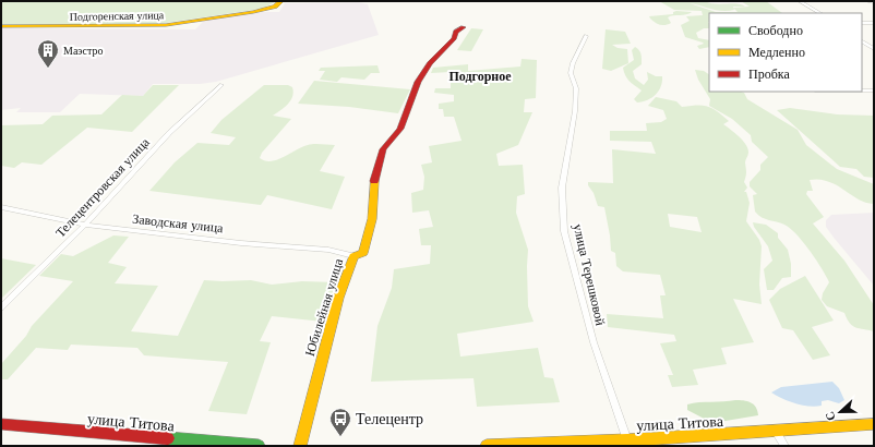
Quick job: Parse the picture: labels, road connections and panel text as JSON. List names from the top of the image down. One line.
{"streets":{"street":["Подгоренская улица","Телецентровская улица","Заводская улица","улица Терешковой","Юбилейная улица","улица Титова"]},"crossings":[["Телецентровская улица","Заводская улица"],["Заводская улица","Юбилейная улица"],["улица Терешковой","улица Титова"]],"districts":["Подгорное"],"places":{"building":["Маэстро"],"bus stop":["Телецентр"]},"legend":["Свободно","Медленно","Пробка"],"north":"left"}
